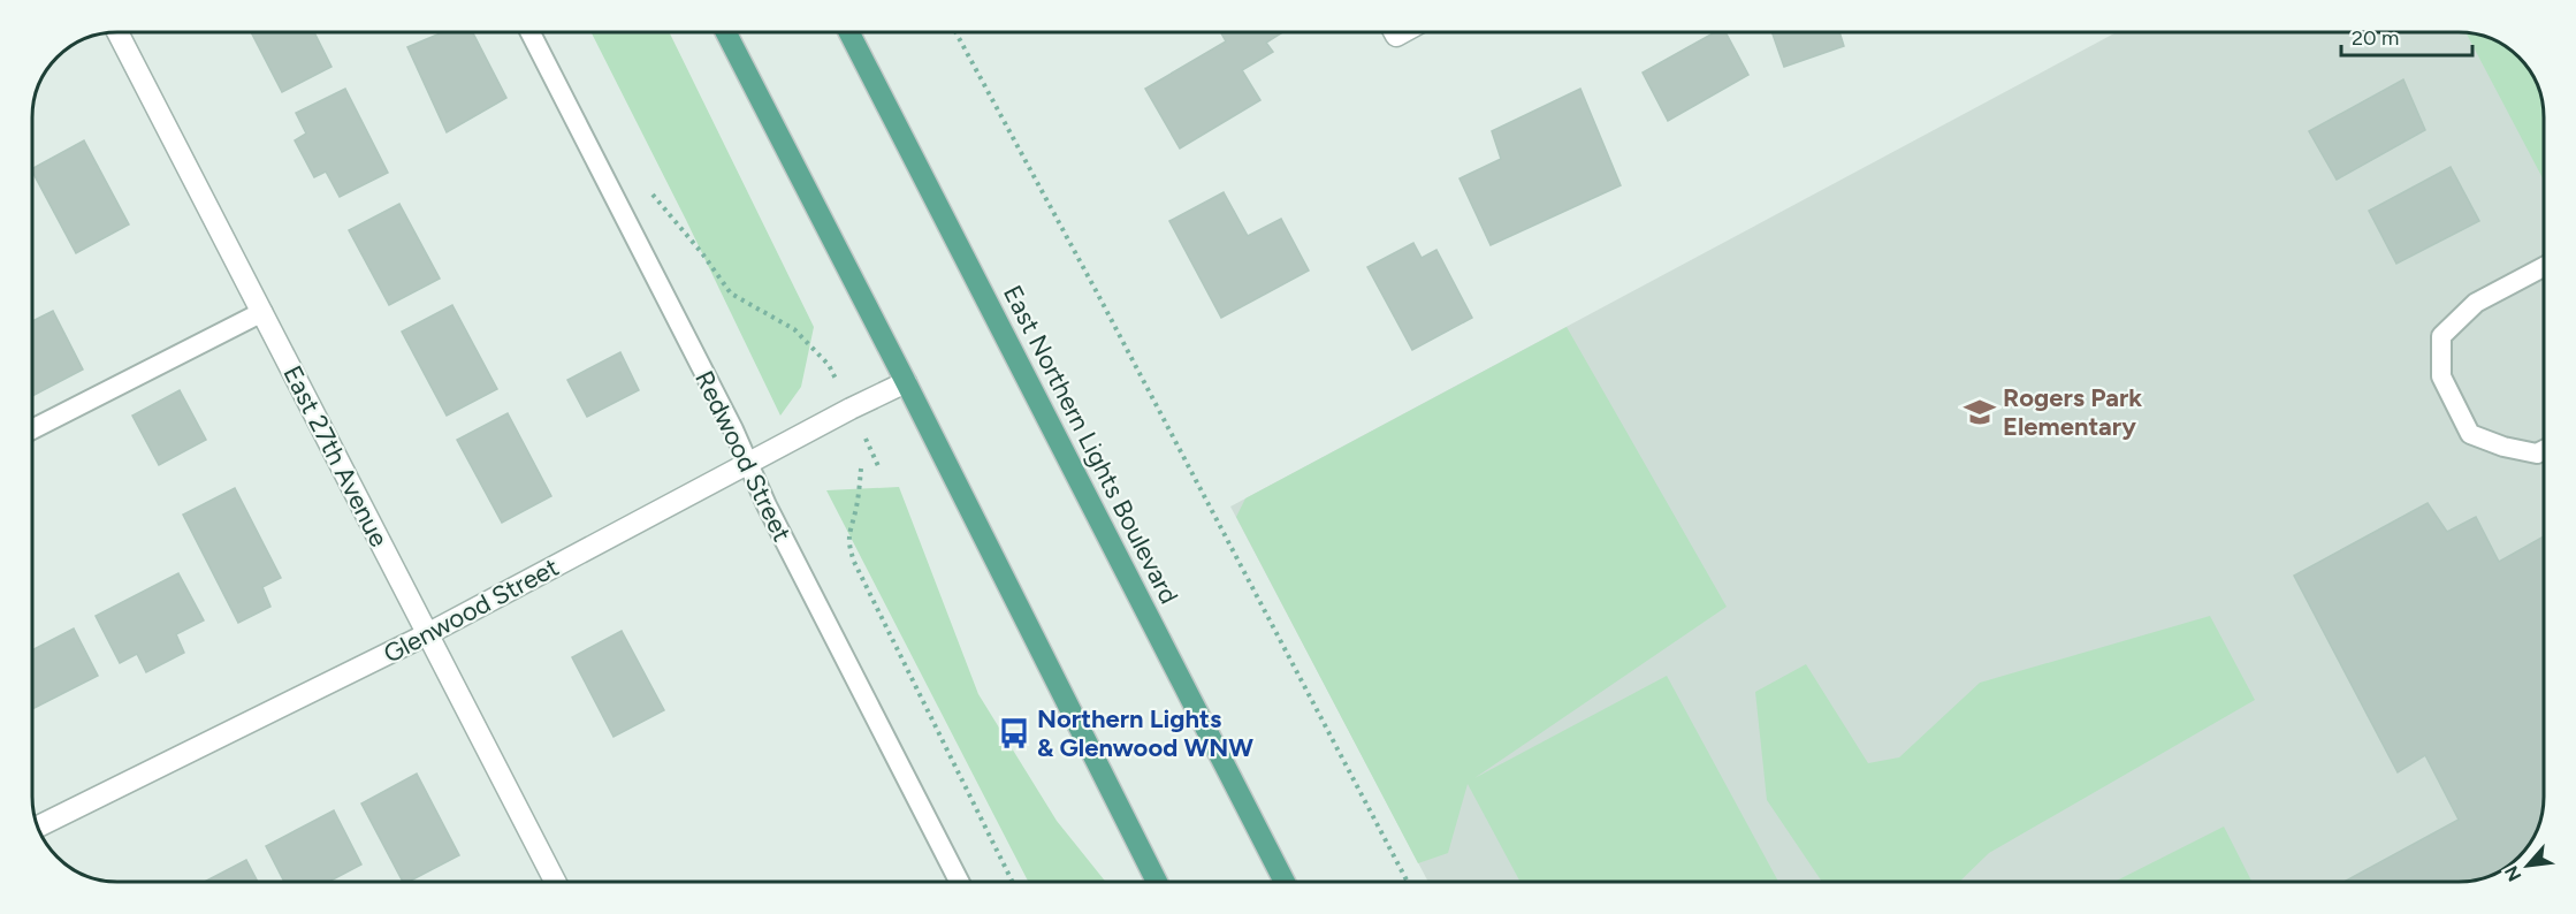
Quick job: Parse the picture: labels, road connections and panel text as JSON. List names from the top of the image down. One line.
{"streets":{"main road":["East Northern Lights Boulevard"],"street":["East 27th Avenue","Glenwood Street"],"lane":["Redwood Street"]},"crossings":[["East 27th Avenue","Glenwood Street"],["Redwood Street","Glenwood Street"]],"places":{"school or university":["Rogers Park Elementary"],"bus stop":["Northern Lights & Glenwood WNW"]},"scale_bar":"20 m","north":"bottom left"}
